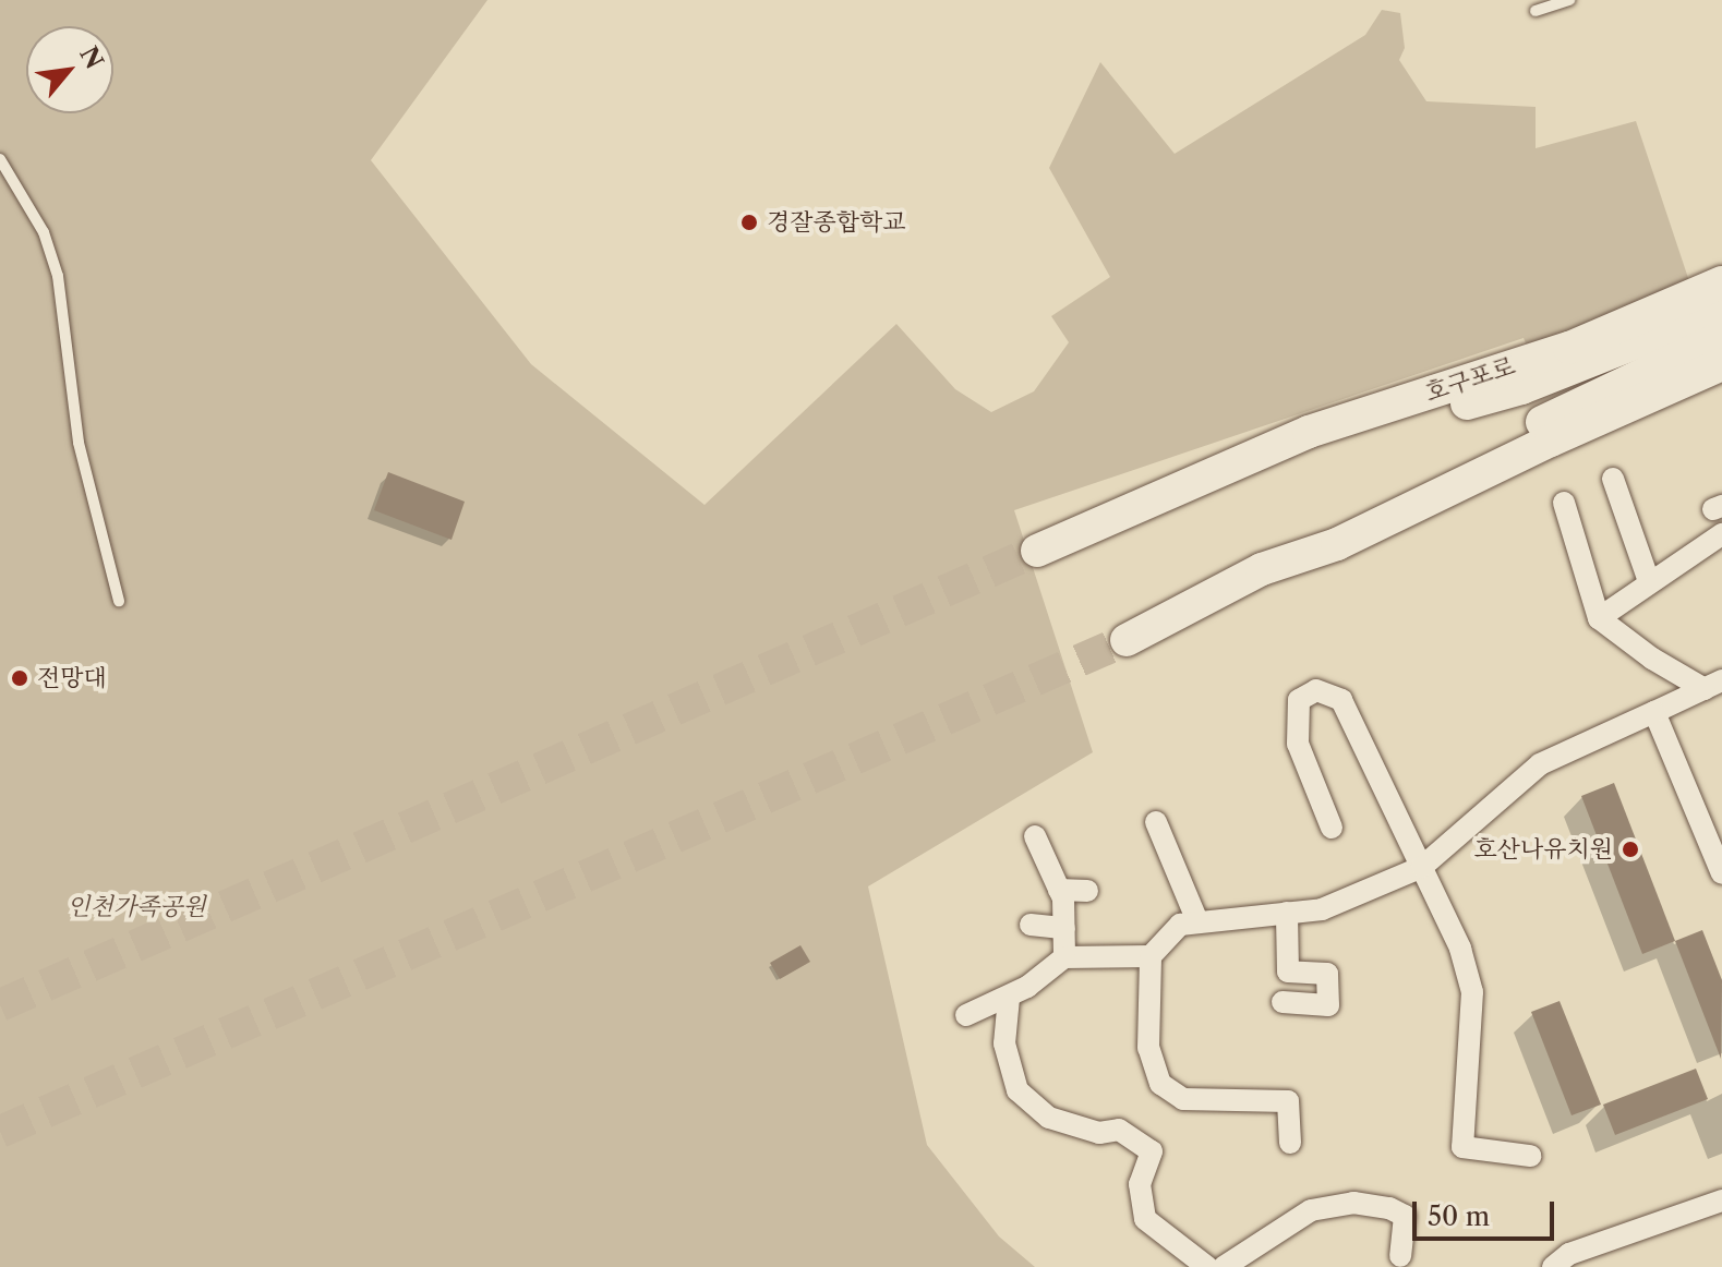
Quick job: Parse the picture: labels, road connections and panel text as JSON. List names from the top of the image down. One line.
{"streets":{"main road":["호구포로"]},"parks":["인천가족공원"],"places":["경잘종합학교","전망대","호산나유치원"],"scale_bar":"50 m","north":"top right"}
